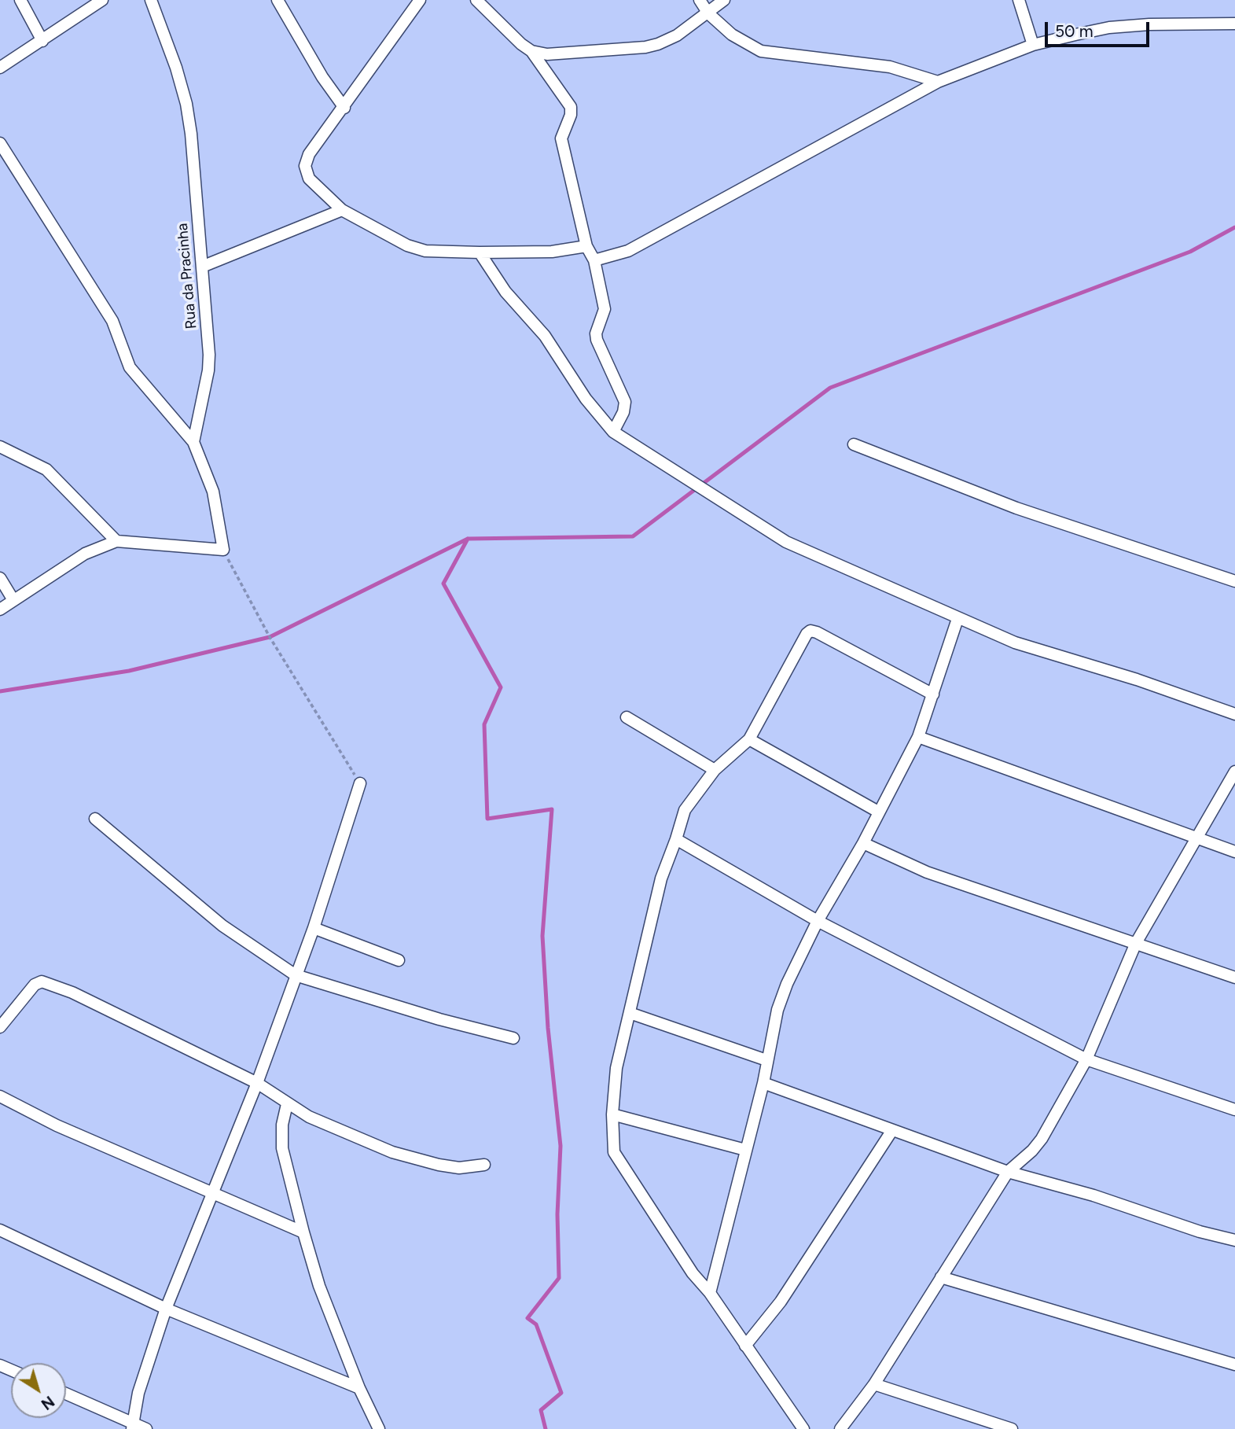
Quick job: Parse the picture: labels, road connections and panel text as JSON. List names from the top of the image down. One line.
{"streets":{"street":["Rua da Pracinha"]},"scale_bar":"50 m","north":"bottom right"}
